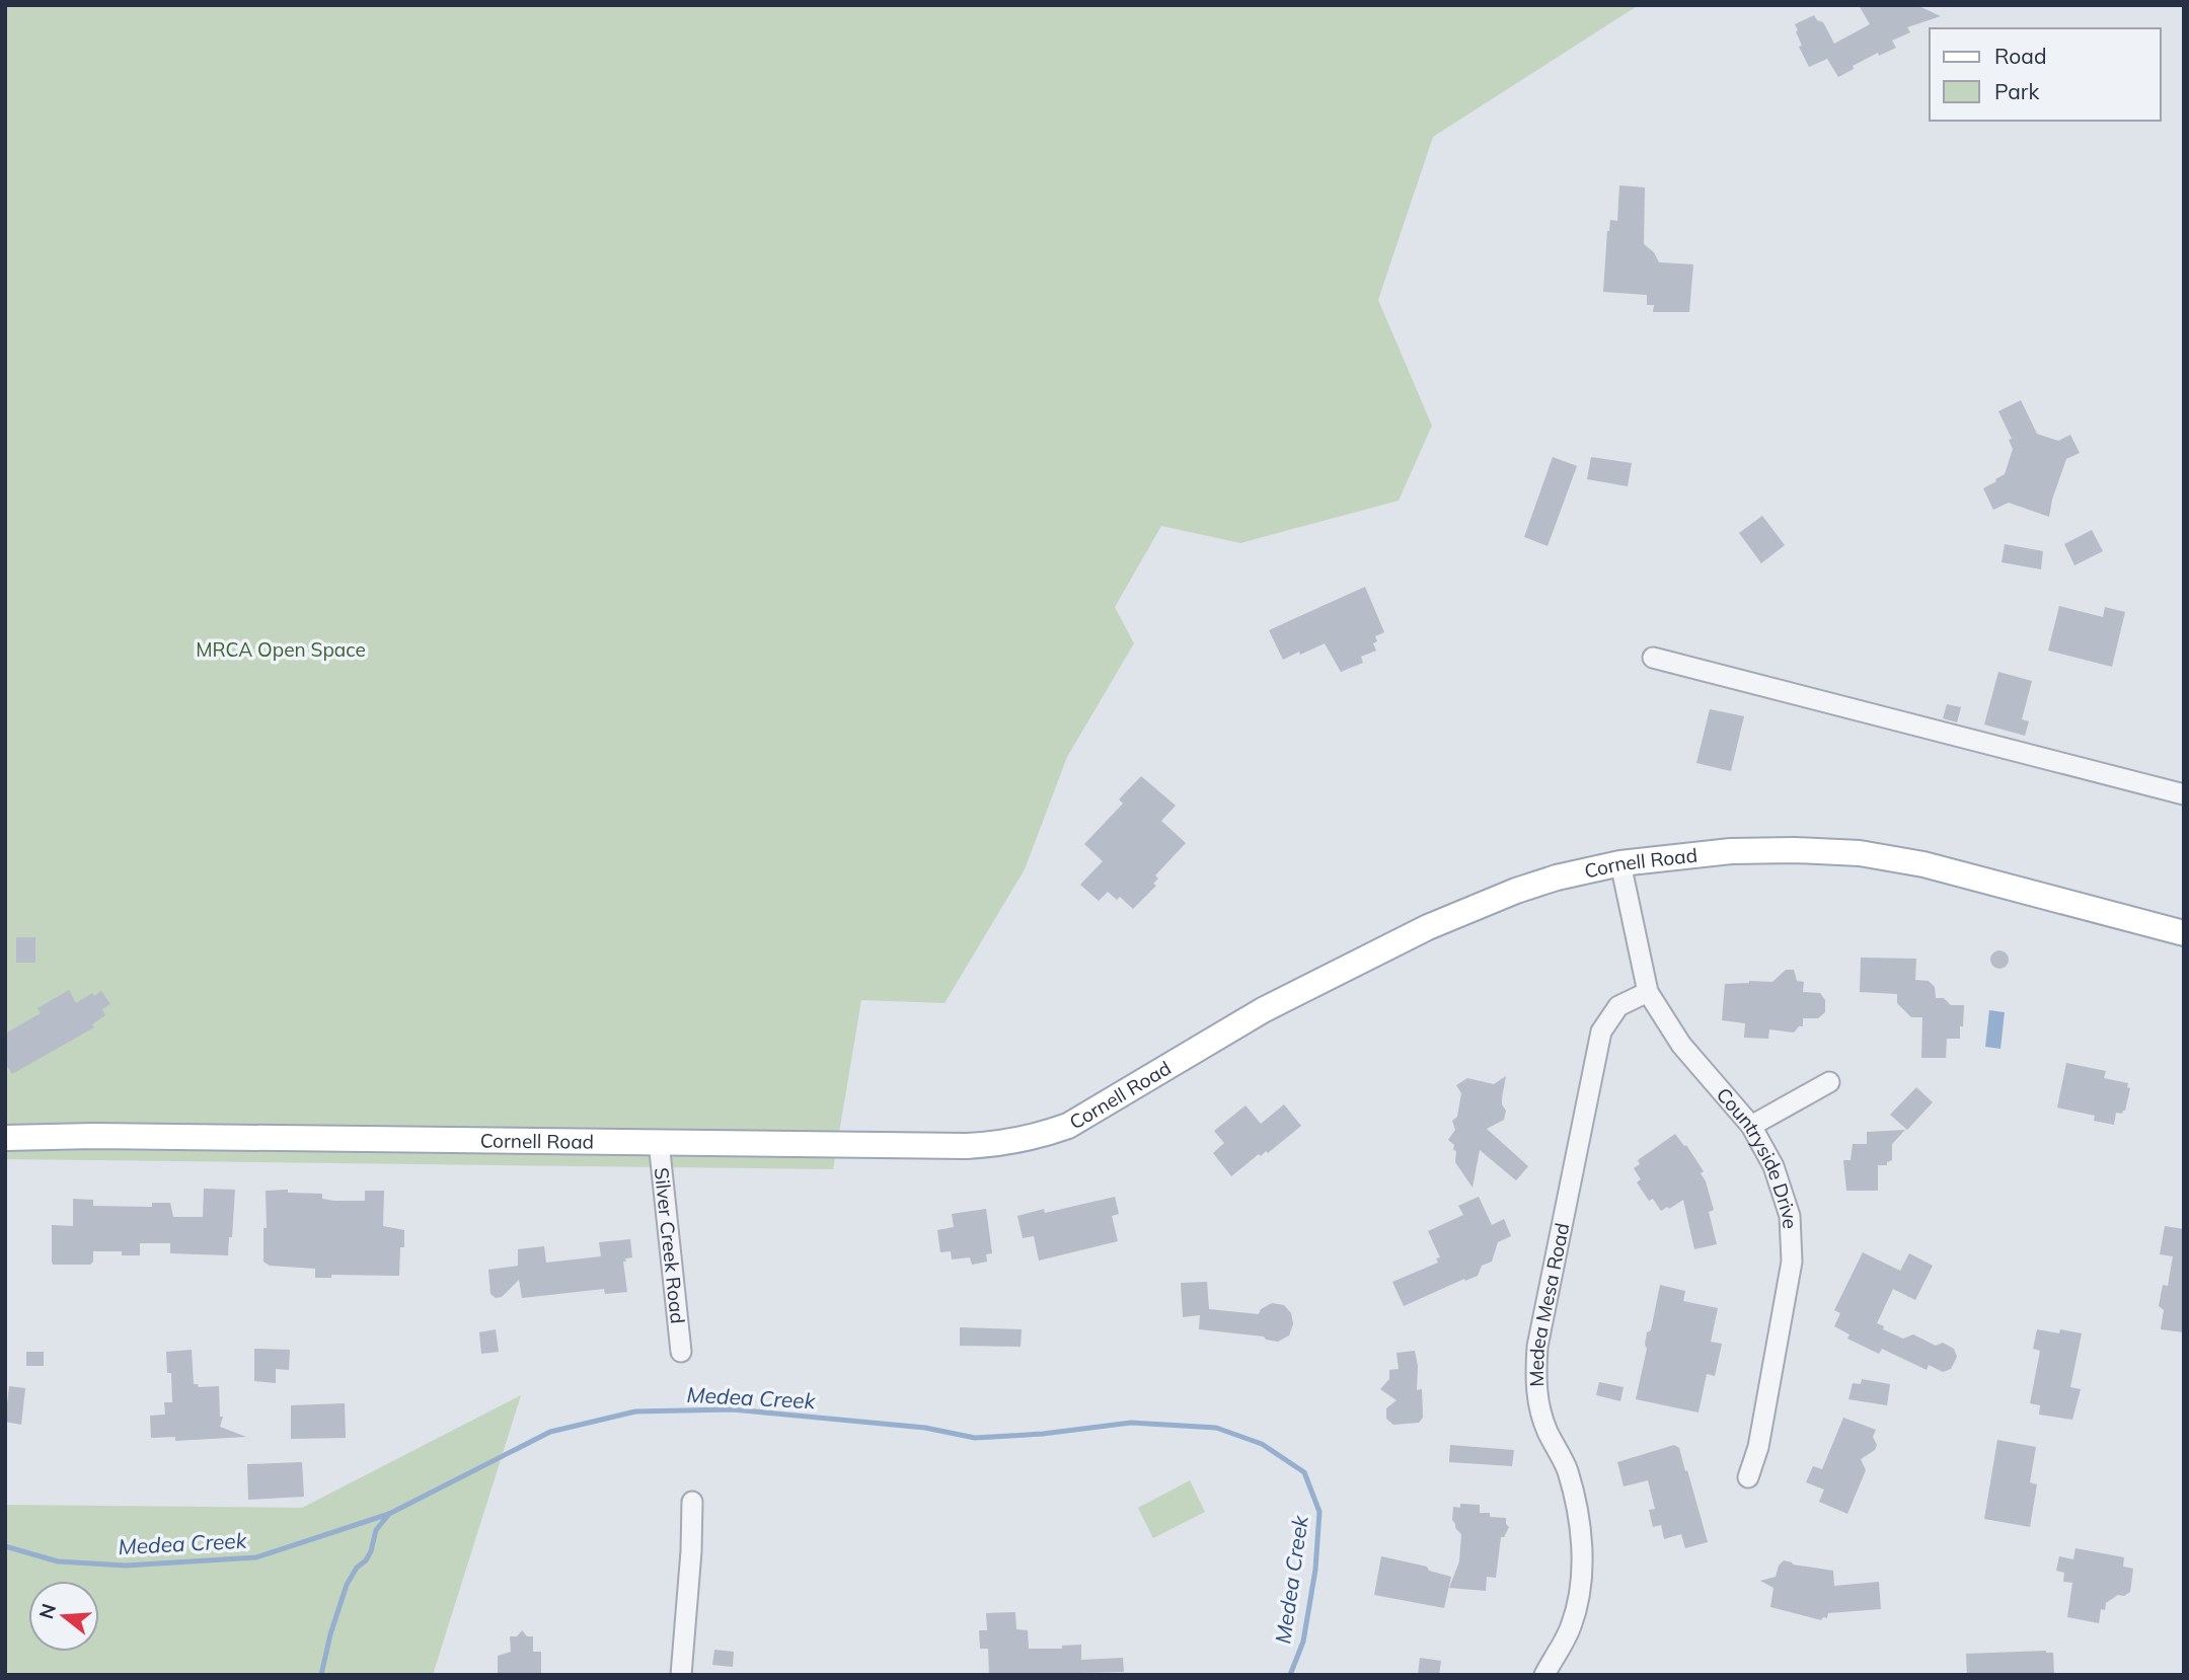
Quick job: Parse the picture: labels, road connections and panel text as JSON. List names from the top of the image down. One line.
{"streets":{"main road":["Cornell Road"],"street":["Countryside Drive","Silver Creek Road","Medea Mesa Road"]},"crossings":[["Cornell Road","Countryside Drive"],["Cornell Road","Silver Creek Road"],["Countryside Drive","Medea Mesa Road"]],"water":["Medea Creek"],"parks":["MRCA Open Space"],"legend":["Road","Park"],"north":"left"}
